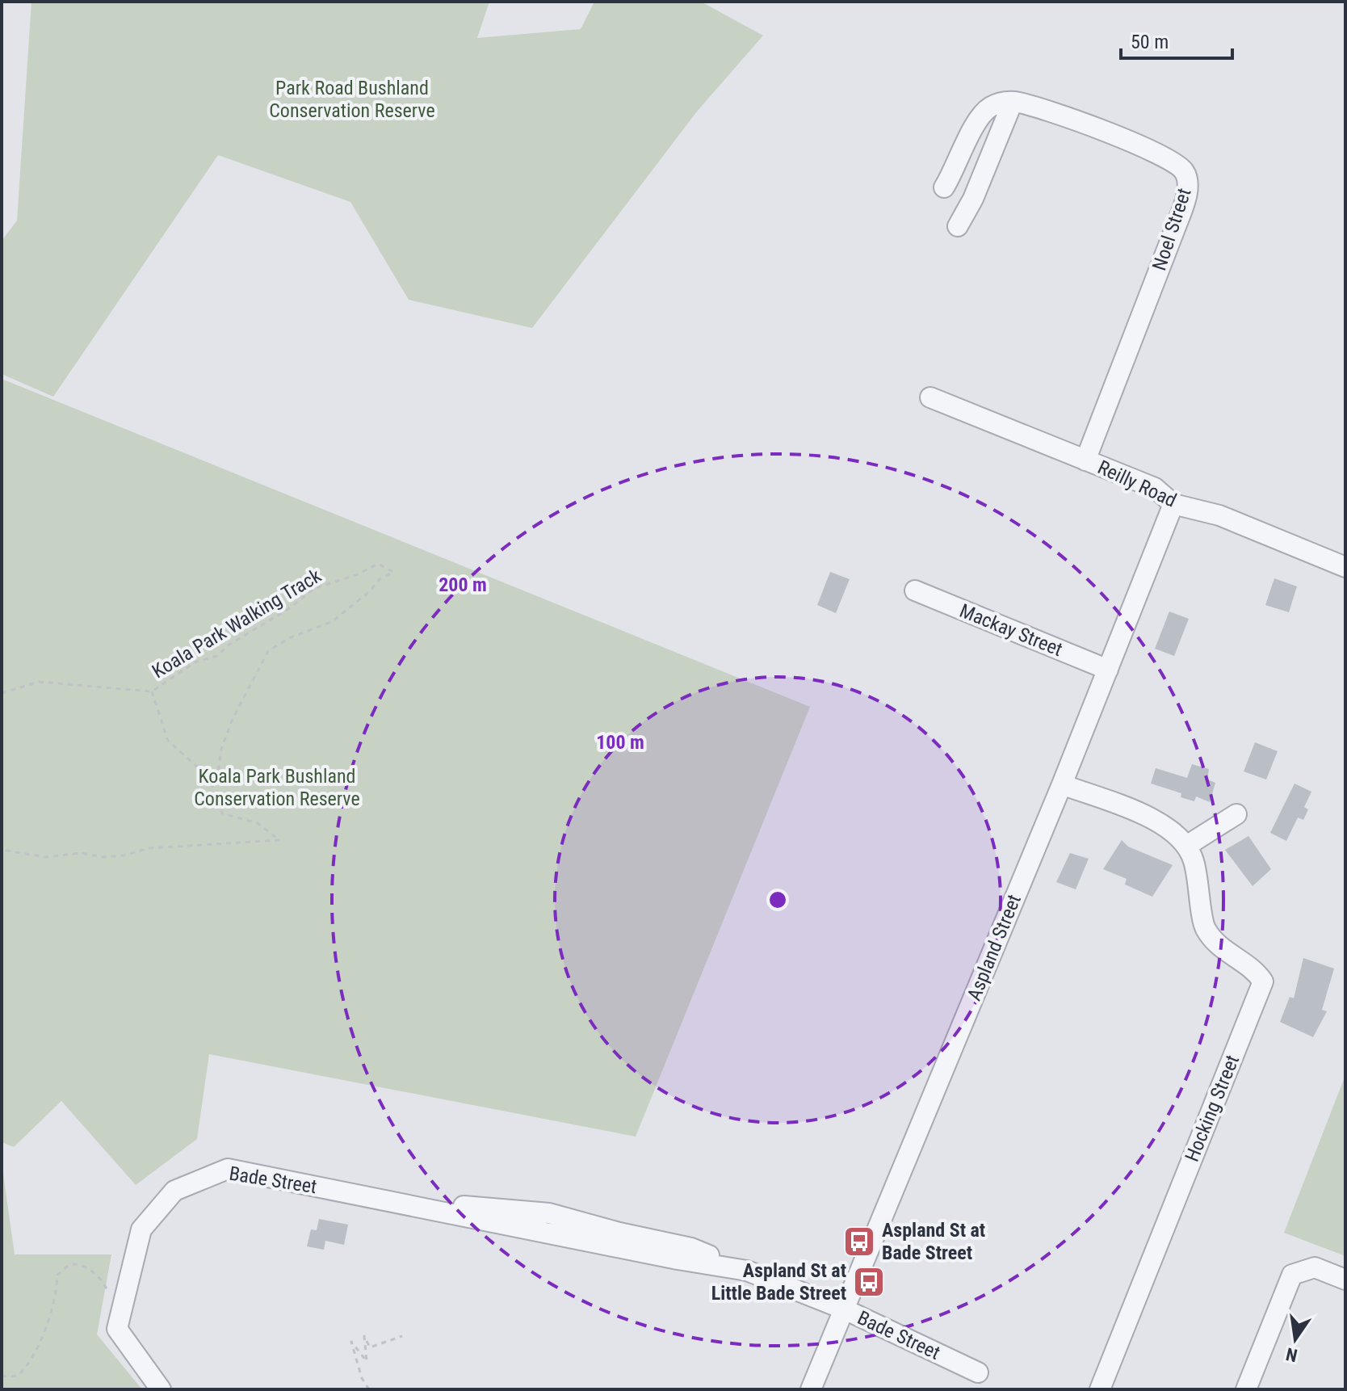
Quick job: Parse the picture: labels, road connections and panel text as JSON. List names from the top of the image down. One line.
{"streets":{"street":["Noel Street","Reilly Road","Mackay Street","Aspland Street","Hocking Street","Bade Street"],"path":["Koala Park Walking Track"]},"crossings":[["Noel Street","Reilly Road"],["Reilly Road","Aspland Street"],["Mackay Street","Aspland Street"],["Aspland Street","Bade Street"]],"parks":["Park Road Bushland Conservation Reserve","Koala Park Bushland Conservation Reserve"],"places":{"bus stop":["Aspland St at Bade Street","Aspland St at Little Bade Street"]},"scale_bar":"50 m","north":"bottom","rings":["200 m","100 m"]}
